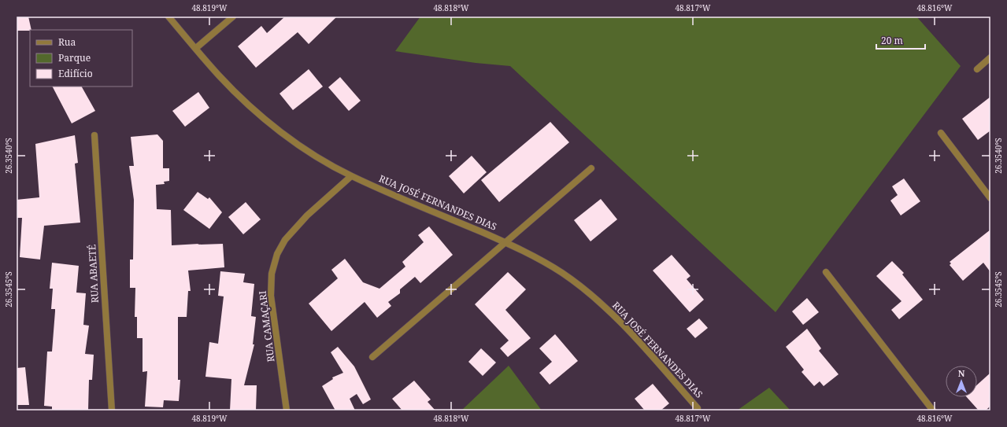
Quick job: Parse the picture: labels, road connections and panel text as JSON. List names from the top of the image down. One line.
{"streets":{"street":["RUA JOSÉ FERNANDES DIAS","RUA ABAETÉ","RUA CAMAÇARI"]},"crossings":[["RUA JOSÉ FERNANDES DIAS","RUA CAMAÇARI"]],"legend":["Rua","Parque","Edifício"],"scale_bar":"20 m","north":"top","coordinates":["48.819°W","48.818°W","48.817°W","48.816°W","26.3540°S","26.3545°S"]}
